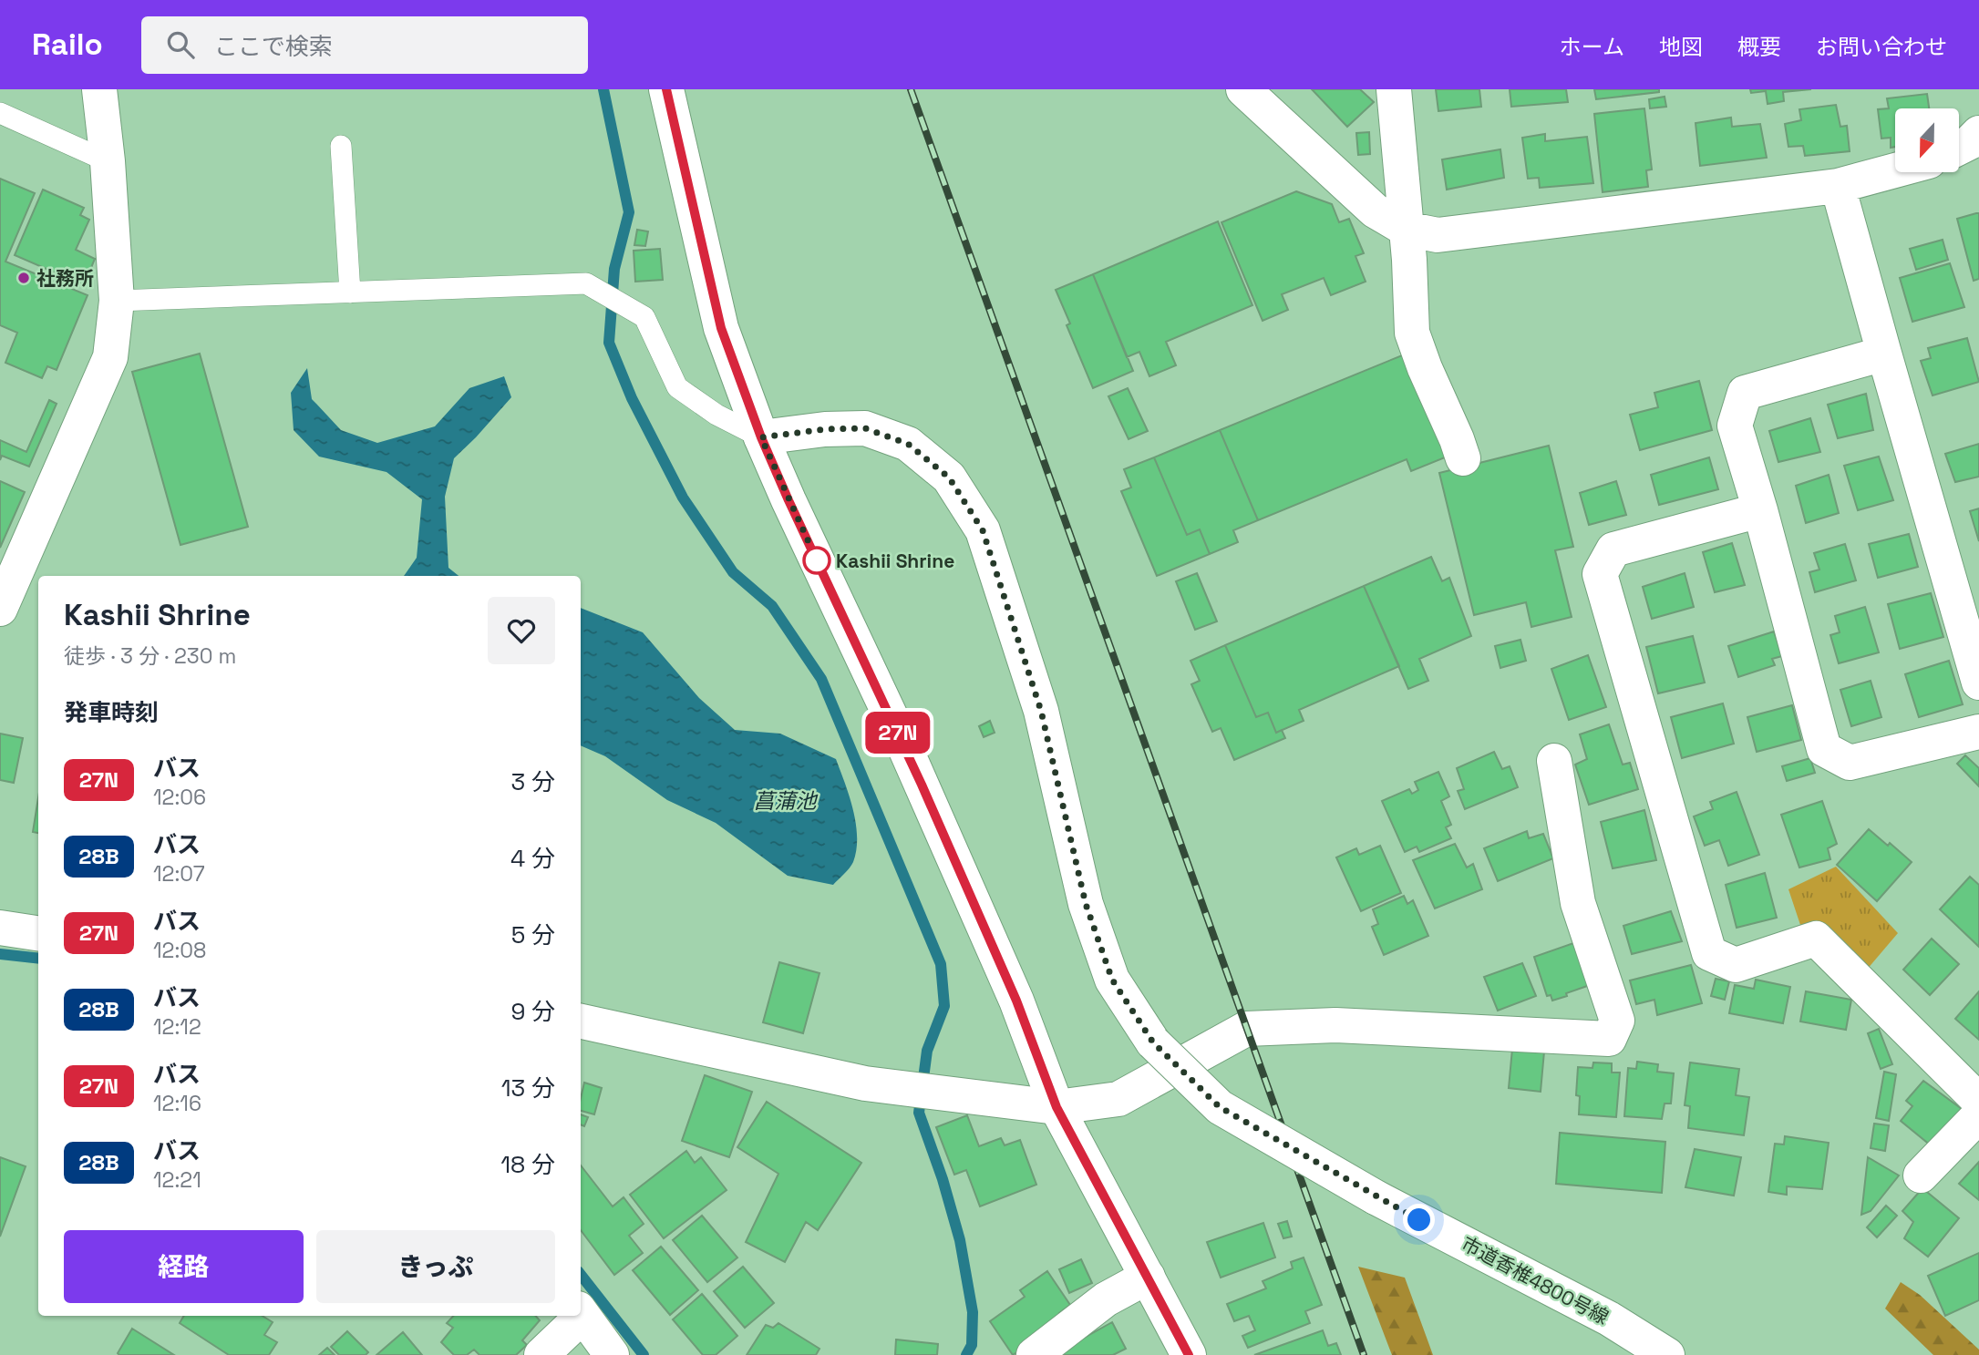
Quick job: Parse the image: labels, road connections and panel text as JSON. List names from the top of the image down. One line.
{"streets":{"street":["市道香椎4800号線"]},"water":["菖蒲池"],"places":["社務所","Kashii Shrine"],"lines":["bus line 27N"],"north":"bottom","page":{"header":"Railo","search":"ここで検索","nav":["ホーム","地図","概要","お問い合わせ"],"on_map":"27N","heading":[["Kashii Shrine","徒歩 · 3 分 · 230 m"],"発車時刻"],"list":[{"mark":"27N","name":"バス","note":"12:06","value":"3 分"},{"mark":"28B","name":"バス","note":"12:07","value":"4 分"},{"mark":"27N","name":"バス","note":"12:08","value":"5 分"},{"mark":"28B","name":"バス","note":"12:12","value":"9 分"},{"mark":"27N","name":"バス","note":"12:16","value":"13 分"},{"mark":"28B","name":"バス","note":"12:21","value":"18 分"}],"buttons":["経路","きっぷ"]}}
